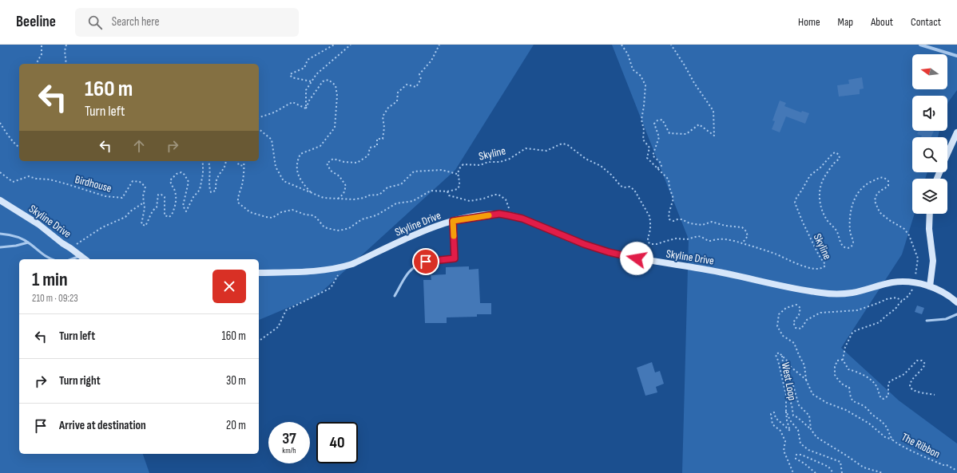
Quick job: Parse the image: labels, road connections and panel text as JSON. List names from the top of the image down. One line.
{"streets":{"street":["Skyline Drive"],"path":["Skyline","Birdhouse","West Loop","The Ribbon"]},"crossings":[["Skyline","Skyline Drive"],["Skyline","West Loop"],["Skyline","The Ribbon"]],"north":"left","page":{"header":"Beeline","search":"Search here","nav":["Home","Map","About","Contact"],"turn":["160 m","Turn left"],"heading":["1 min","210 m · 09:23"],"list":[{"name":"Turn left","value":"160 m"},{"name":"Turn right","value":"30 m"},{"name":"Arrive at destination","value":"20 m"}],"speed":"37 km/h","limit":"40"}}
